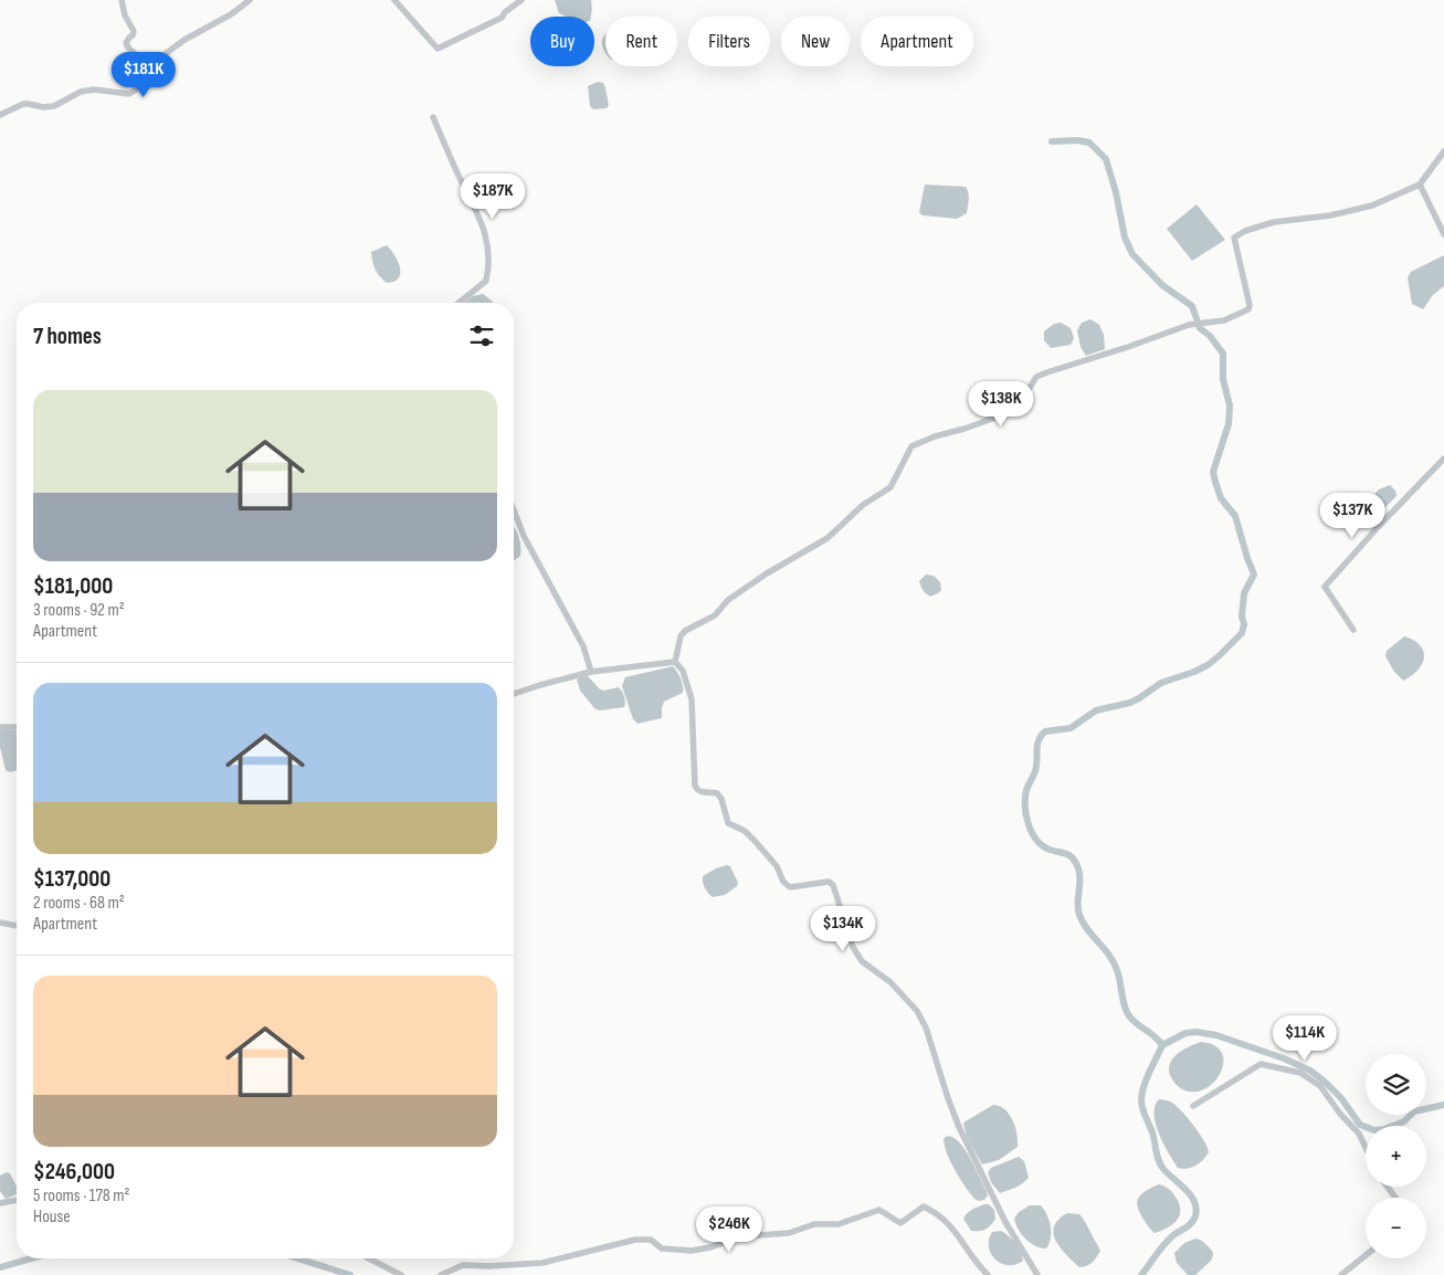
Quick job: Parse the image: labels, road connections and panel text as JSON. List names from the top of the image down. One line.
{"page":{"chip":["Buy","Rent","Filters","New","Apartment"],"price":["$181K","$187K","$138K","$137K","$134K","$114K","$246K"],"heading":"7 homes","list":[{"name":"$181,000","note":"3 rooms · 92 m² · Apartment"},{"name":"$137,000","note":"2 rooms · 68 m² · Apartment"},{"name":"$246,000","note":"5 rooms · 178 m² · House"}],"map_buttons":["+","−"]}}
